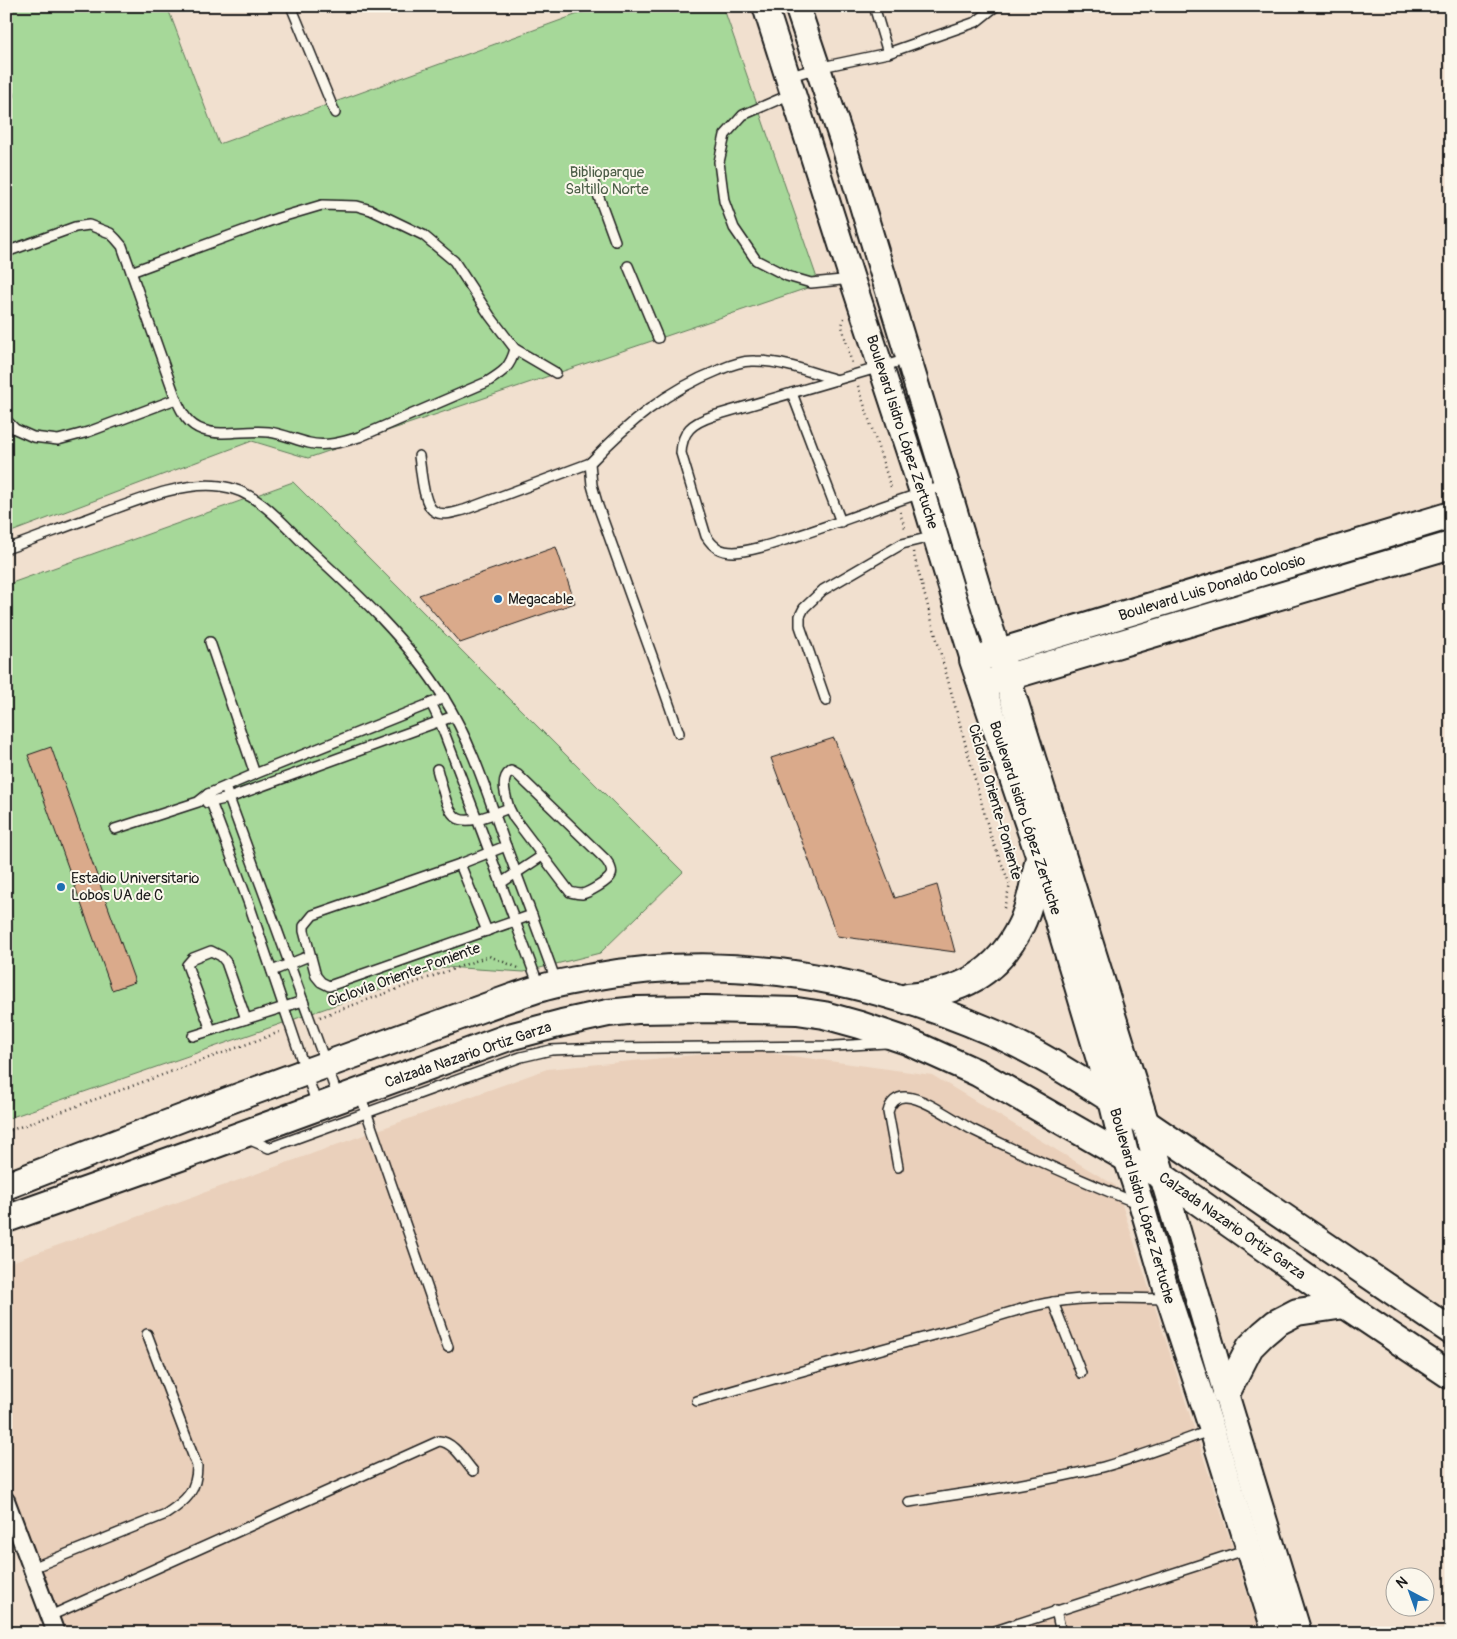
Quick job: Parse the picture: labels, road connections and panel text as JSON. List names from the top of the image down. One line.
{"streets":{"main road":["Boulevard Isidro López Zertuche","Boulevard Luis Donaldo Colosio","Calzada Nazario Ortiz Garza"],"path":["Ciclovía Oriente-Poniente"]},"crossings":[["Boulevard Isidro López Zertuche","Boulevard Luis Donaldo Colosio"],["Boulevard Isidro López Zertuche","Calzada Nazario Ortiz Garza"]],"parks":["Biblioparque Saltillo Norte"],"places":["Megacable","Estadio Universitario Lobos UA de C"],"north":"top left"}
